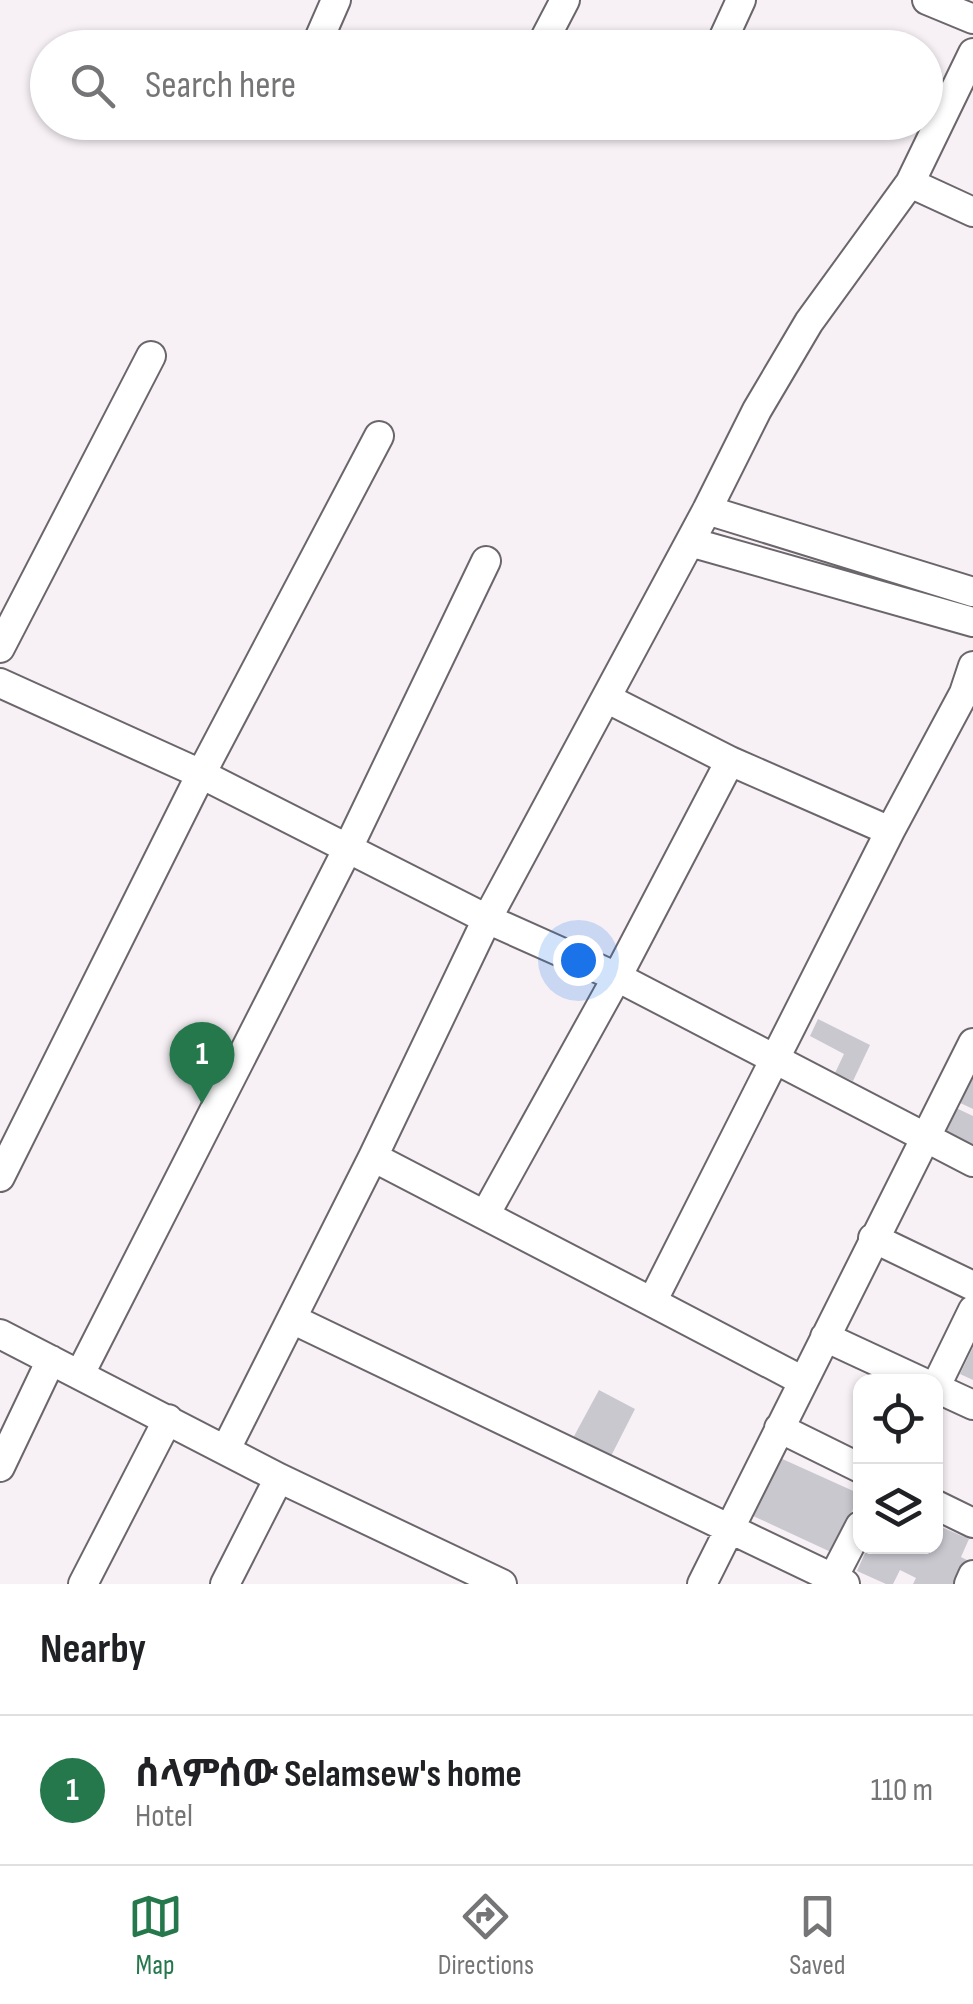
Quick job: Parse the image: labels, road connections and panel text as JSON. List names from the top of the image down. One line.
{"page":{"search":"Search here","pins":"1","heading":"Nearby","list":[{"mark":"1","name":"ሰላምሰው Selamsew's home","note":"Hotel","value":"110 m"}],"nav":["Map","Directions","Saved"]}}
